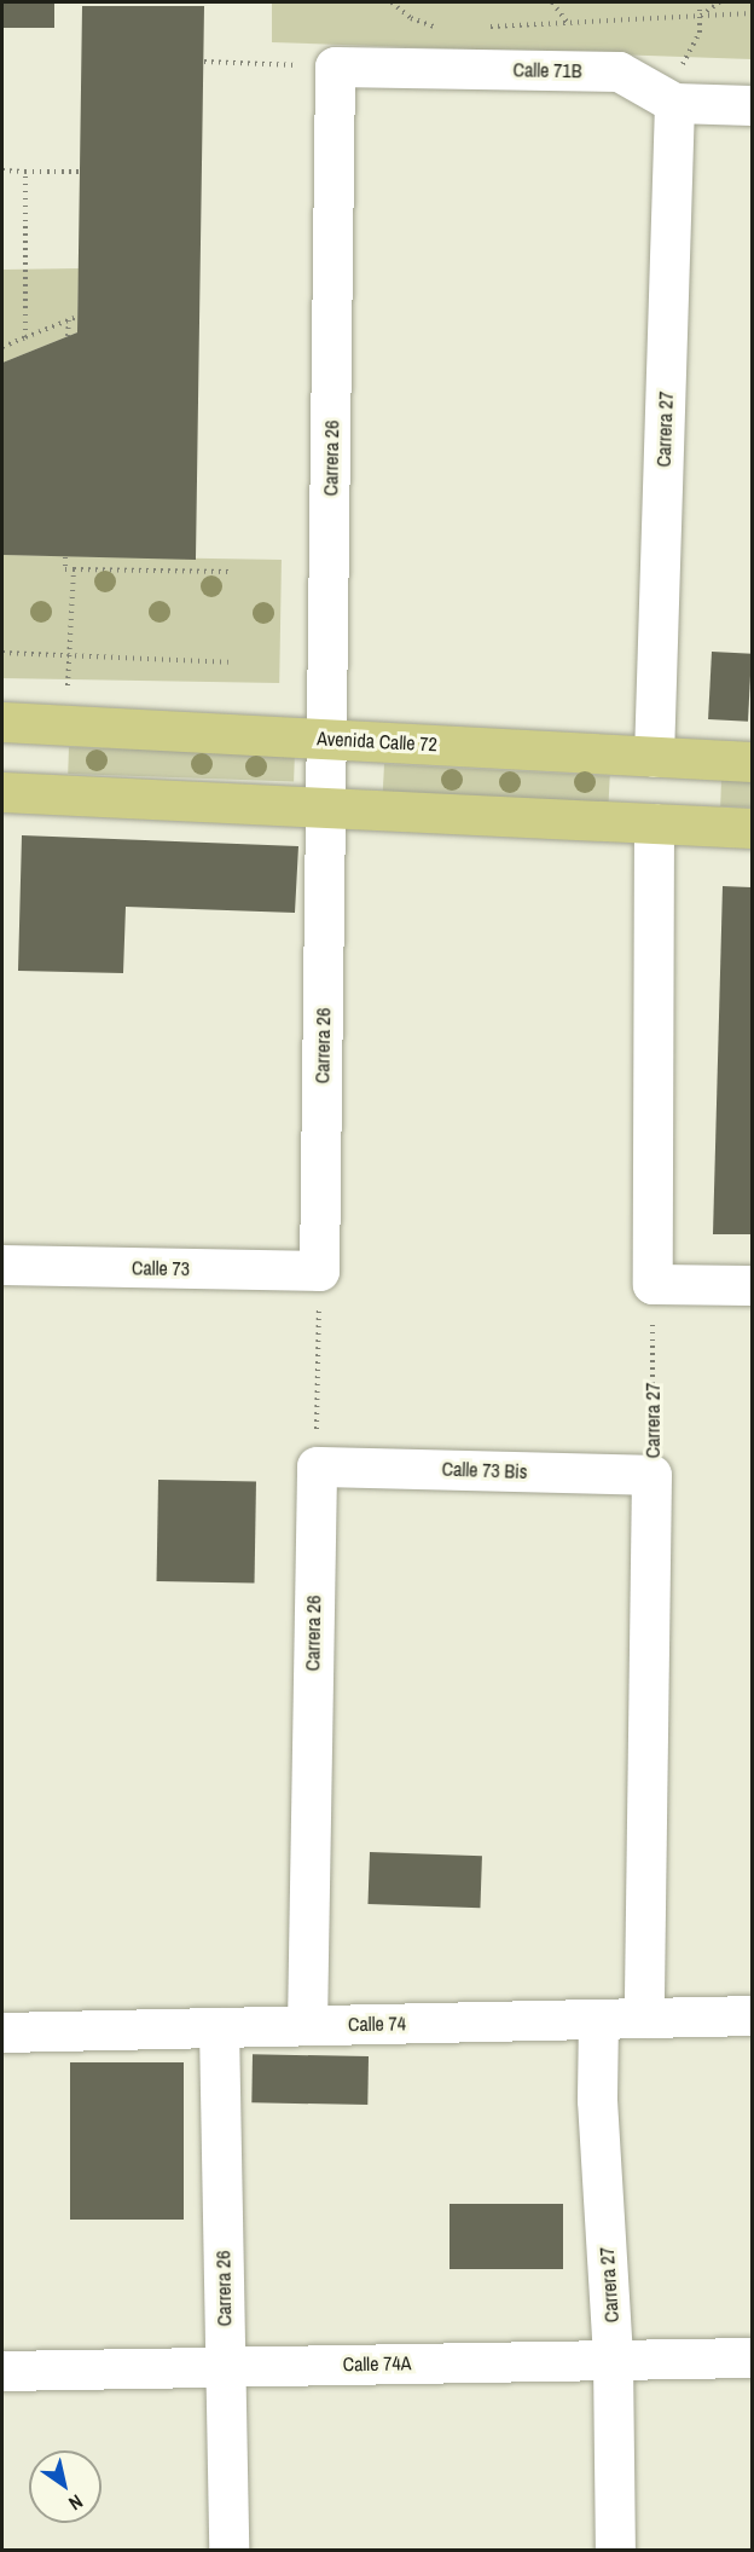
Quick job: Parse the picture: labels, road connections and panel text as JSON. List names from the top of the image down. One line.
{"streets":{"main road":["Avenida Calle 72"],"street":["Calle 71B","Carrera 27","Carrera 26","Calle 73","Calle 73 Bis","Calle 74","Calle 74A"]},"crossings":[["Calle 71B","Carrera 27"],["Calle 71B","Carrera 26"],["Carrera 27","Avenida Calle 72"],["Carrera 27","Calle 73 Bis"],["Carrera 27","Calle 74"],["Carrera 27","Calle 74A"],["Carrera 26","Avenida Calle 72"],["Carrera 26","Calle 73"],["Carrera 26","Calle 73 Bis"],["Carrera 26","Calle 74"],["Carrera 26","Calle 74A"]],"north":"bottom right"}
